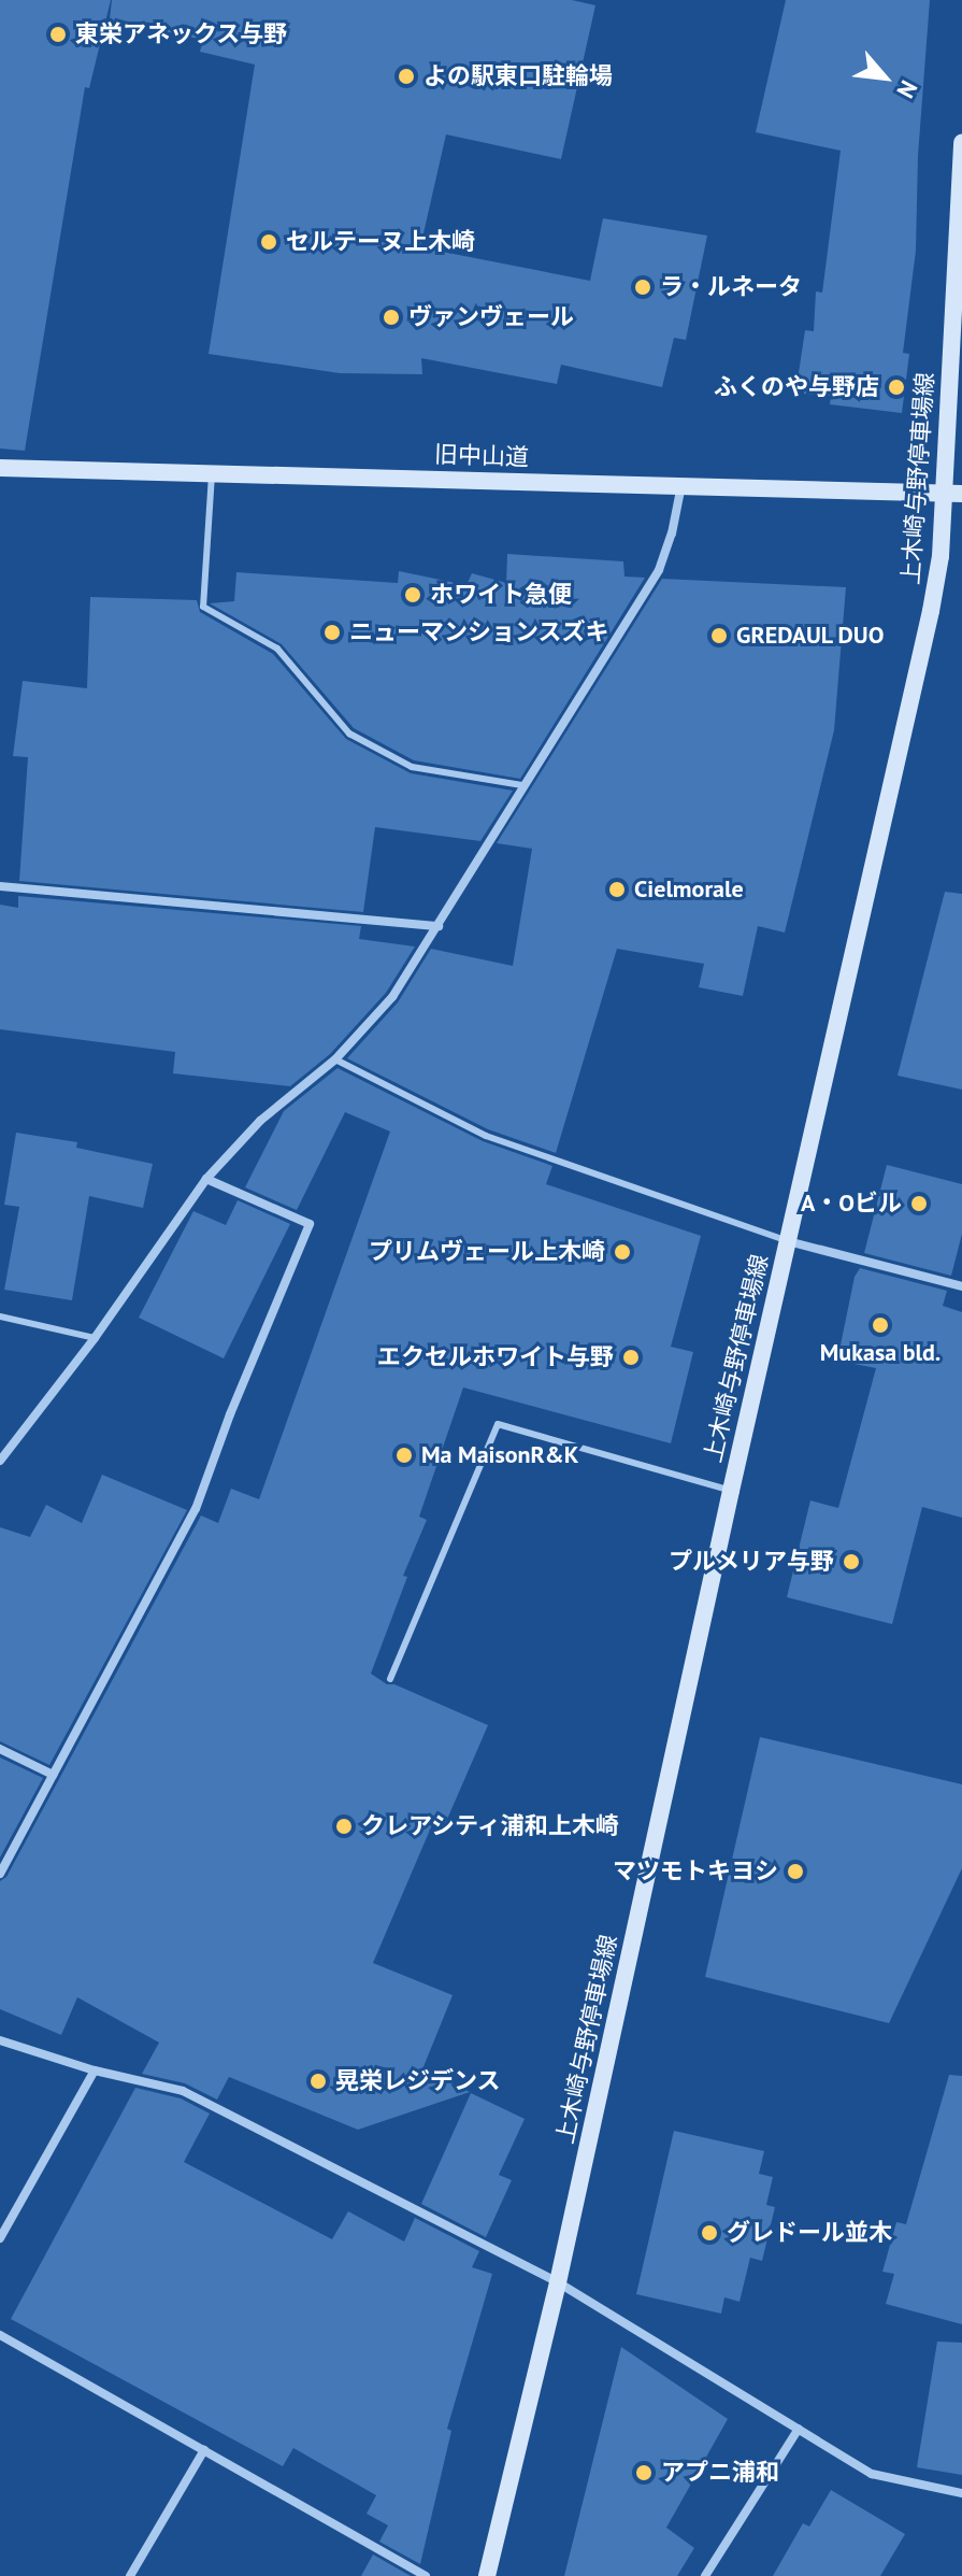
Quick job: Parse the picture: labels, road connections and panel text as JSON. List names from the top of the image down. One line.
{"streets":{"main road":["旧中山道","上木崎与野停車場線"]},"crossings":[["旧中山道","上木崎与野停車場線"]],"places":["東栄アネックス与野","よの駅東口駐輪場","セルテーヌ上木崎","ラ・ルネータ","ヴァンヴェール","ふくのや与野店","ホワイト急便","ニューマンションスズキ","GREDAUL DUO","Cielmorale","A・Oビル","プリムヴェール上木崎","Mukasa bld.","エクセルホワイト与野","Ma MaisonR&K","プルメリア与野","クレアシティ浦和上木崎","マツモトキヨシ","晃栄レジデンス","グレドール並木","アプニ浦和"],"north":"bottom right"}
